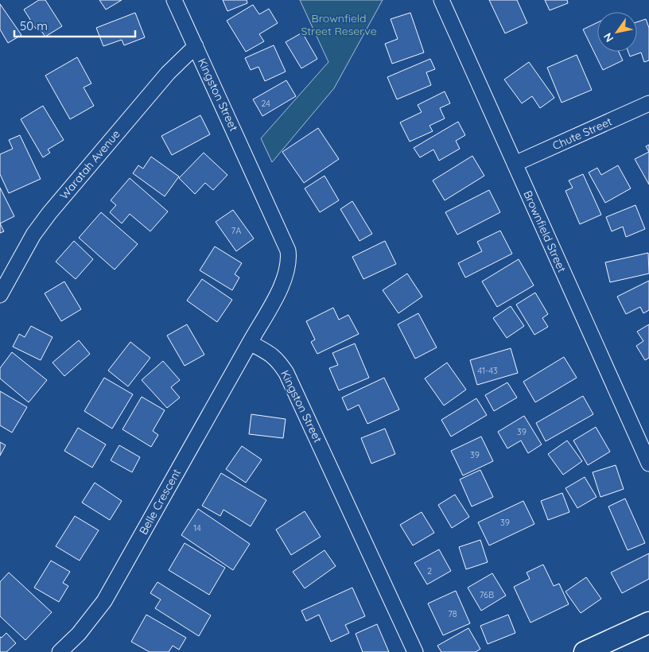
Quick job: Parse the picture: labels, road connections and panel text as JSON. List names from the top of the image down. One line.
{"streets":{"street":["Kingston Street","Chute Street","Waratah Avenue","Brownfield Street","Belle Crescent"]},"crossings":[["Kingston Street","Waratah Avenue"],["Kingston Street","Belle Crescent"],["Chute Street","Brownfield Street"]],"parks":["Brownfield Street Reserve"],"house_numbers":["24","7A","41-43","39","39","39","14","2","76B","78"],"scale_bar":"50 m","north":"bottom left"}
